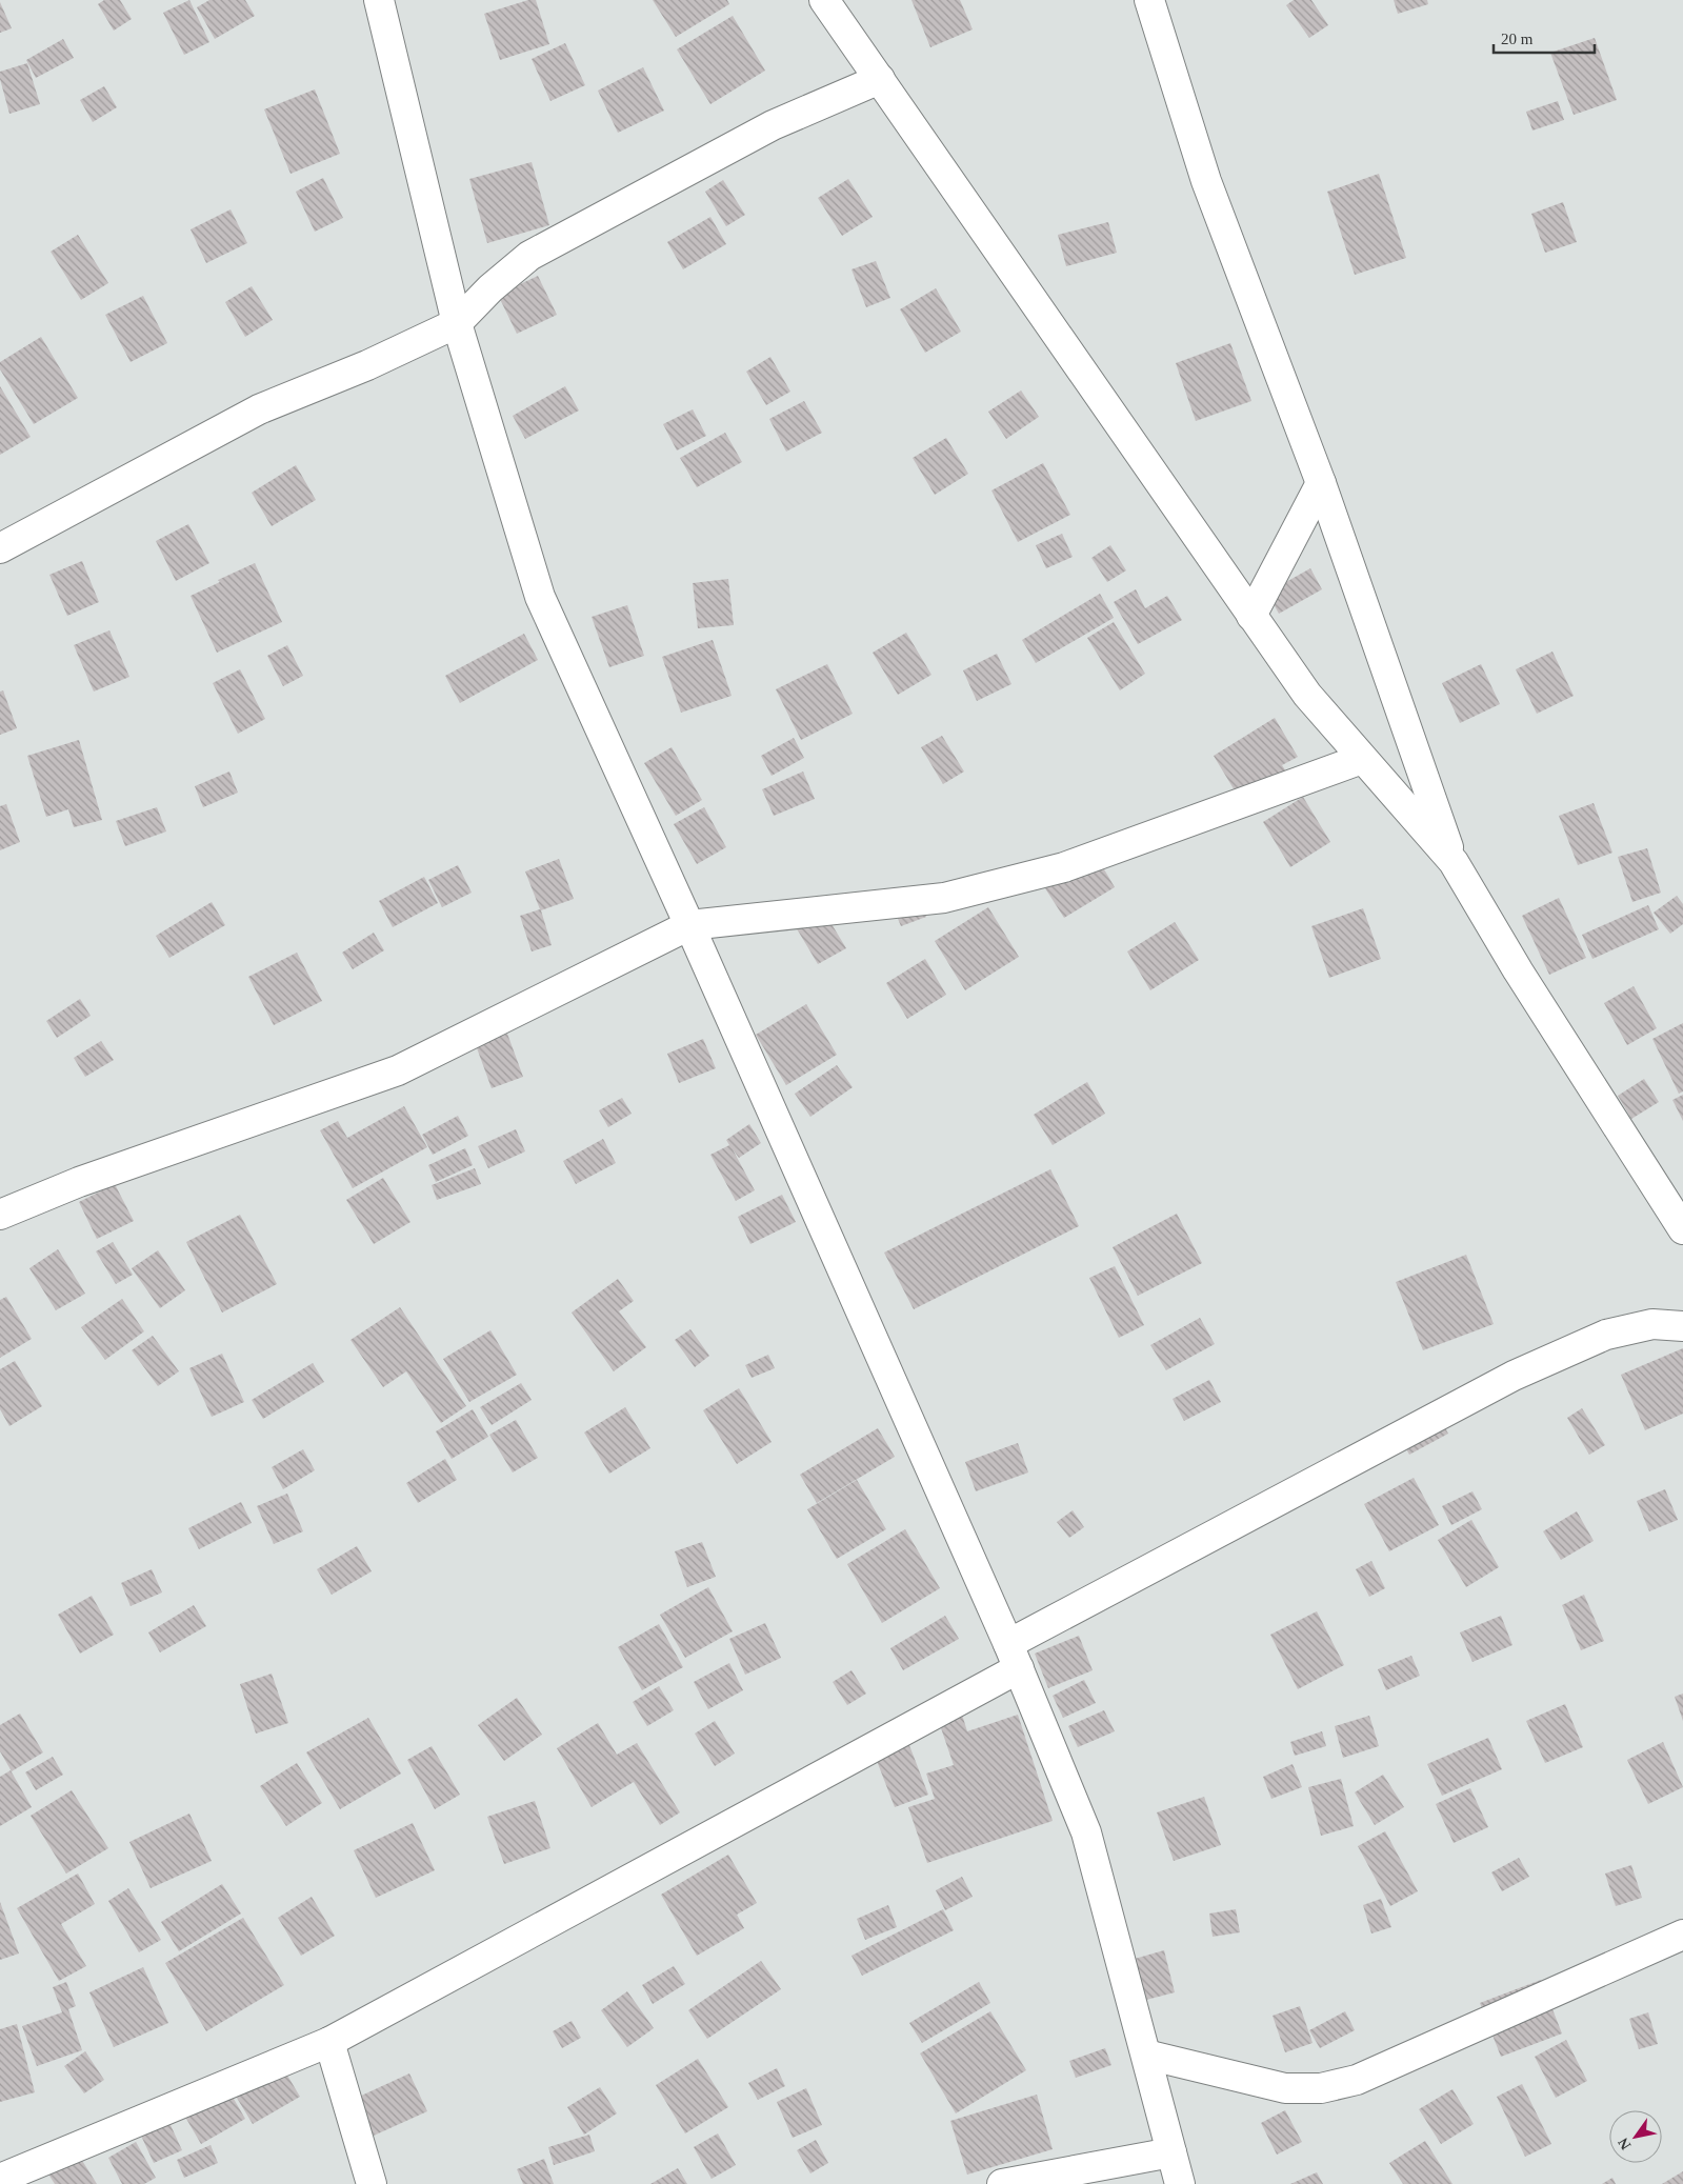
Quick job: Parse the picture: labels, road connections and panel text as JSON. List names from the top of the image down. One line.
{"scale_bar":"20 m","north":"bottom left"}
